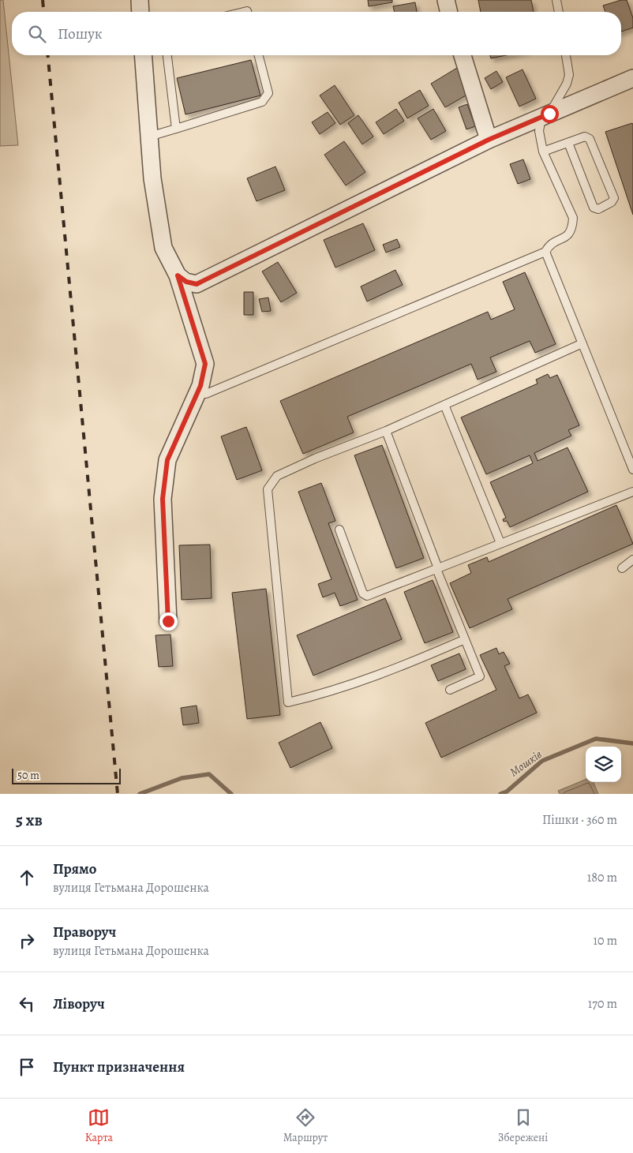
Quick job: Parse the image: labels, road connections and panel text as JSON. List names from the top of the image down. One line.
{"water":["Мошків"],"scale_bar":"50 m","page":{"search":"Пошук","scale":"50 m","heading":["5 хв","Пішки · 360 m"],"list":[["Прямо","вулиця Гетьмана Дорошенка","180 m"],["Праворуч","вулиця Гетьмана Дорошенка","10 m"],["Ліворуч","170 m"],"Пункт призначення"],"nav":["Карта","Маршрут","Збережені"]}}
